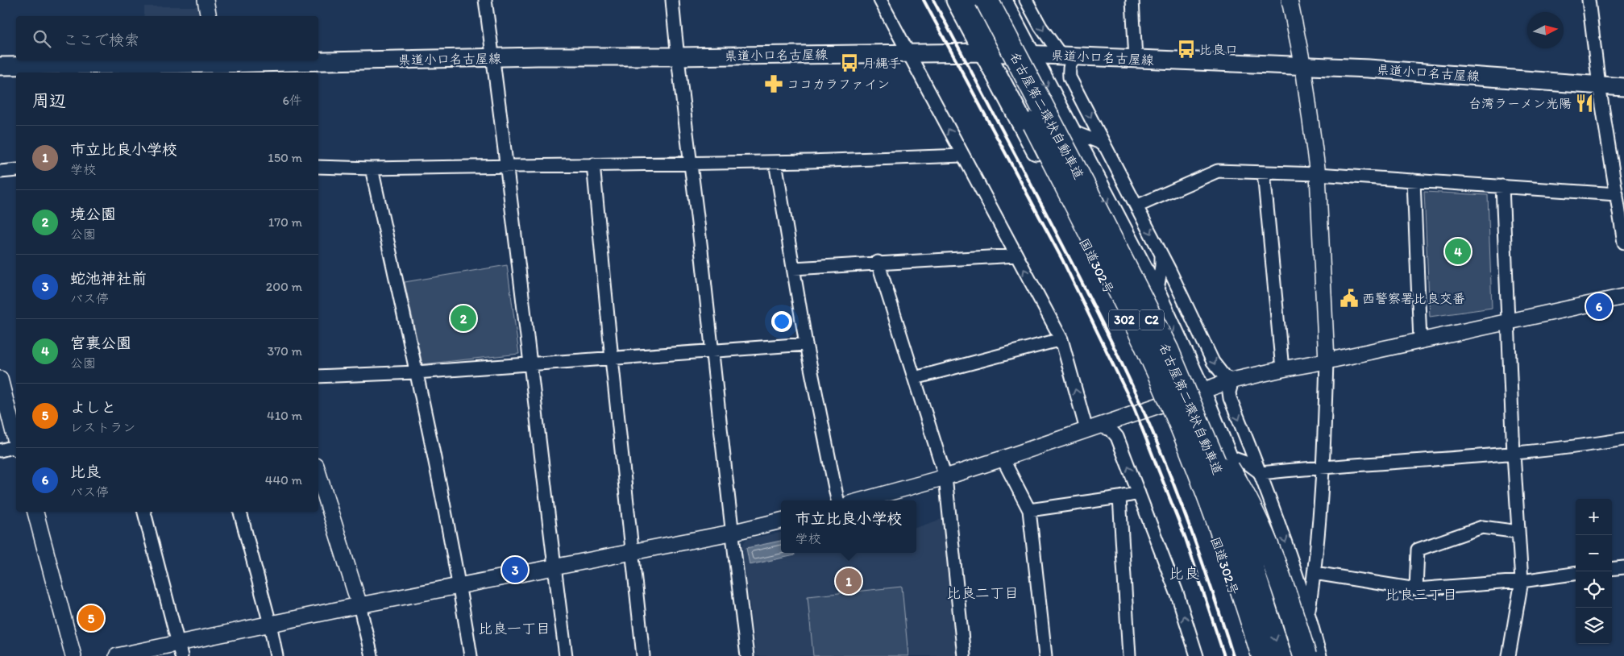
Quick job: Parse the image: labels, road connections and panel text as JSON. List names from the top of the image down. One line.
{"streets":{"highway":["名古屋第二環状自動車道","国道302号","302","C2"],"main road":["県道小口名古屋線"]},"crossings":[["県道小口名古屋線","国道302号"],["名古屋第二環状自動車道","国道302号"]],"districts":["比良","比良二丁目","比良三丁目","比良一丁目"],"places":{"bus stop":["比良口","月縄手"],"pharmacy":["ココカラファイン"],"restaurant":["台湾ラーメン光陽"],"public building":["西警察署比良交番"]},"north":"right","page":{"search":"ここで検索","heading":["周辺","6件"],"list":[{"mark":"1","name":"市立比良小学校","note":"学校","value":"150 m"},{"mark":"2","name":"境公園","note":"公園","value":"170 m"},{"mark":"3","name":"蛇池神社前","note":"バス停","value":"200 m"},{"mark":"4","name":"宮裏公園","note":"公園","value":"370 m"},{"mark":"5","name":"よしと","note":"レストラン","value":"410 m"},{"mark":"6","name":"比良","note":"バス停","value":"440 m"}],"pins":["4","6","2","3","1","5"],"map_buttons":["+","−"],"popup":["市立比良小学校","学校"]}}
